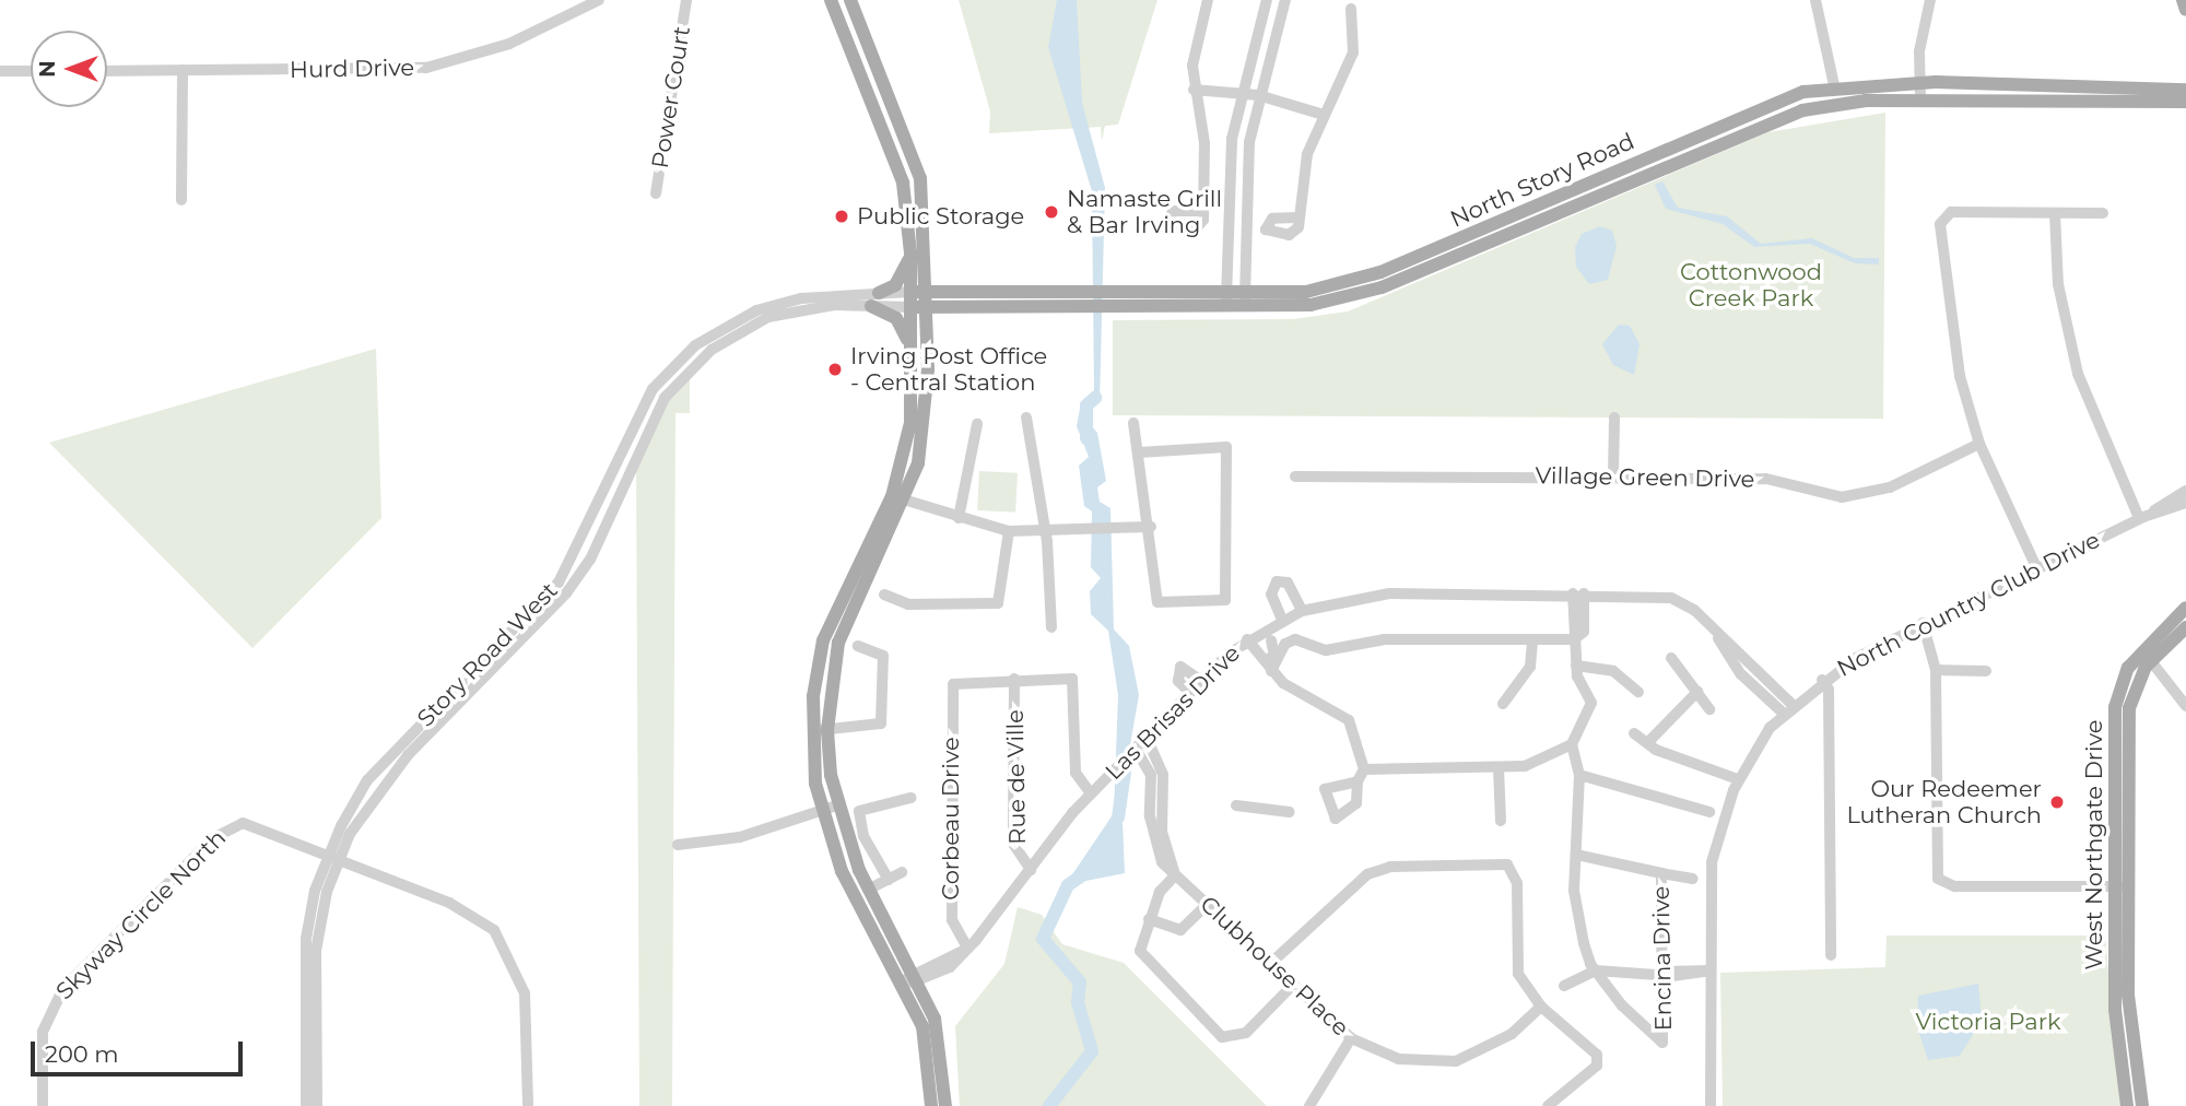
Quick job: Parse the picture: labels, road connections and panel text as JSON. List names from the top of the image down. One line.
{"streets":{"main road":["North Story Road","West Northgate Drive"],"street":["Hurd Drive","Power Court","Village Green Drive","North Country Club Drive","Story Road West","Las Brisas Drive","Rue de Ville","Corbeau Drive","Skyway Circle North","Encina Drive","Clubhouse Place"]},"crossings":[["North Story Road","Story Road West"],["North Country Club Drive","Las Brisas Drive"],["Story Road West","Skyway Circle North"],["Las Brisas Drive","Rue de Ville"],["Las Brisas Drive","Corbeau Drive"],["Las Brisas Drive","Clubhouse Place"],["Rue de Ville","Corbeau Drive"]],"parks":["Cottonwood Creek Park","Victoria Park"],"places":["Namaste Grill & Bar Irving","Public Storage","Irving Post Office - Central Station","Our Redeemer Lutheran Church"],"scale_bar":"200 m","north":"left"}
